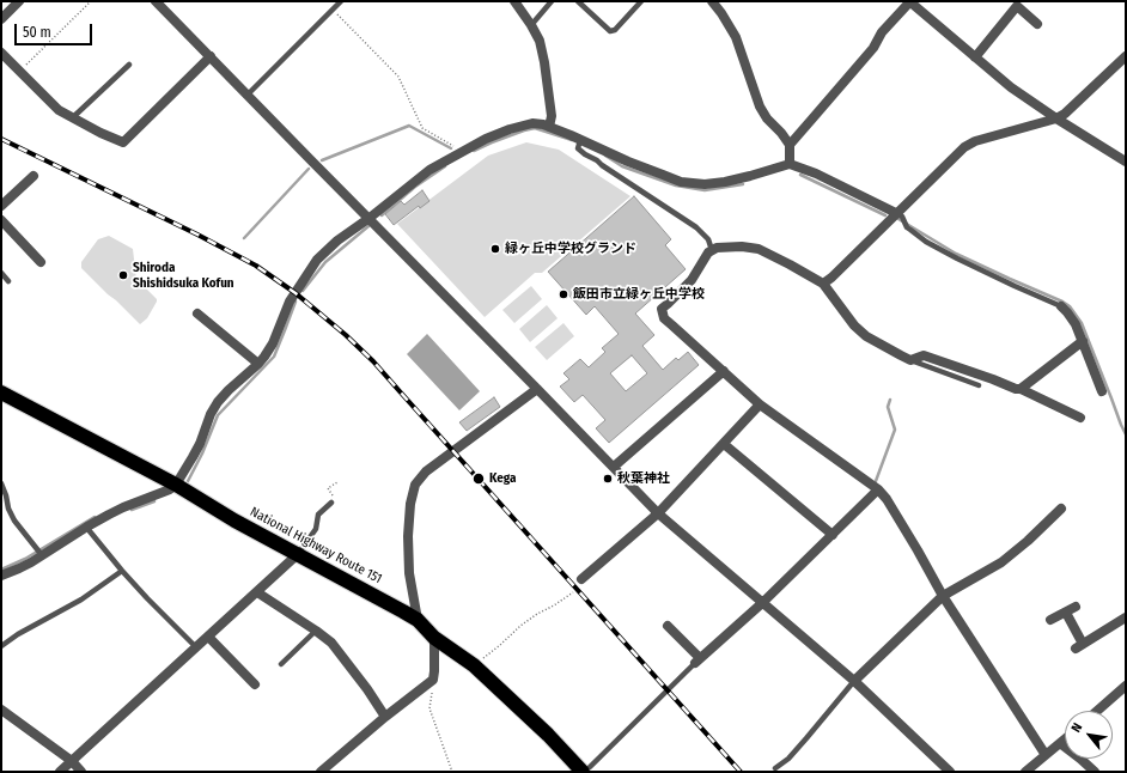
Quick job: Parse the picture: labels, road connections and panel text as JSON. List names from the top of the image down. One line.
{"streets":{"highway":["National Highway Route 151"]},"places":["緑ヶ丘中学校グランド","Shiroda Shishidsuka Kofun","飯田市立緑ヶ丘中学校","Kega","秋葉神社"],"scale_bar":"50 m","north":"top left"}
